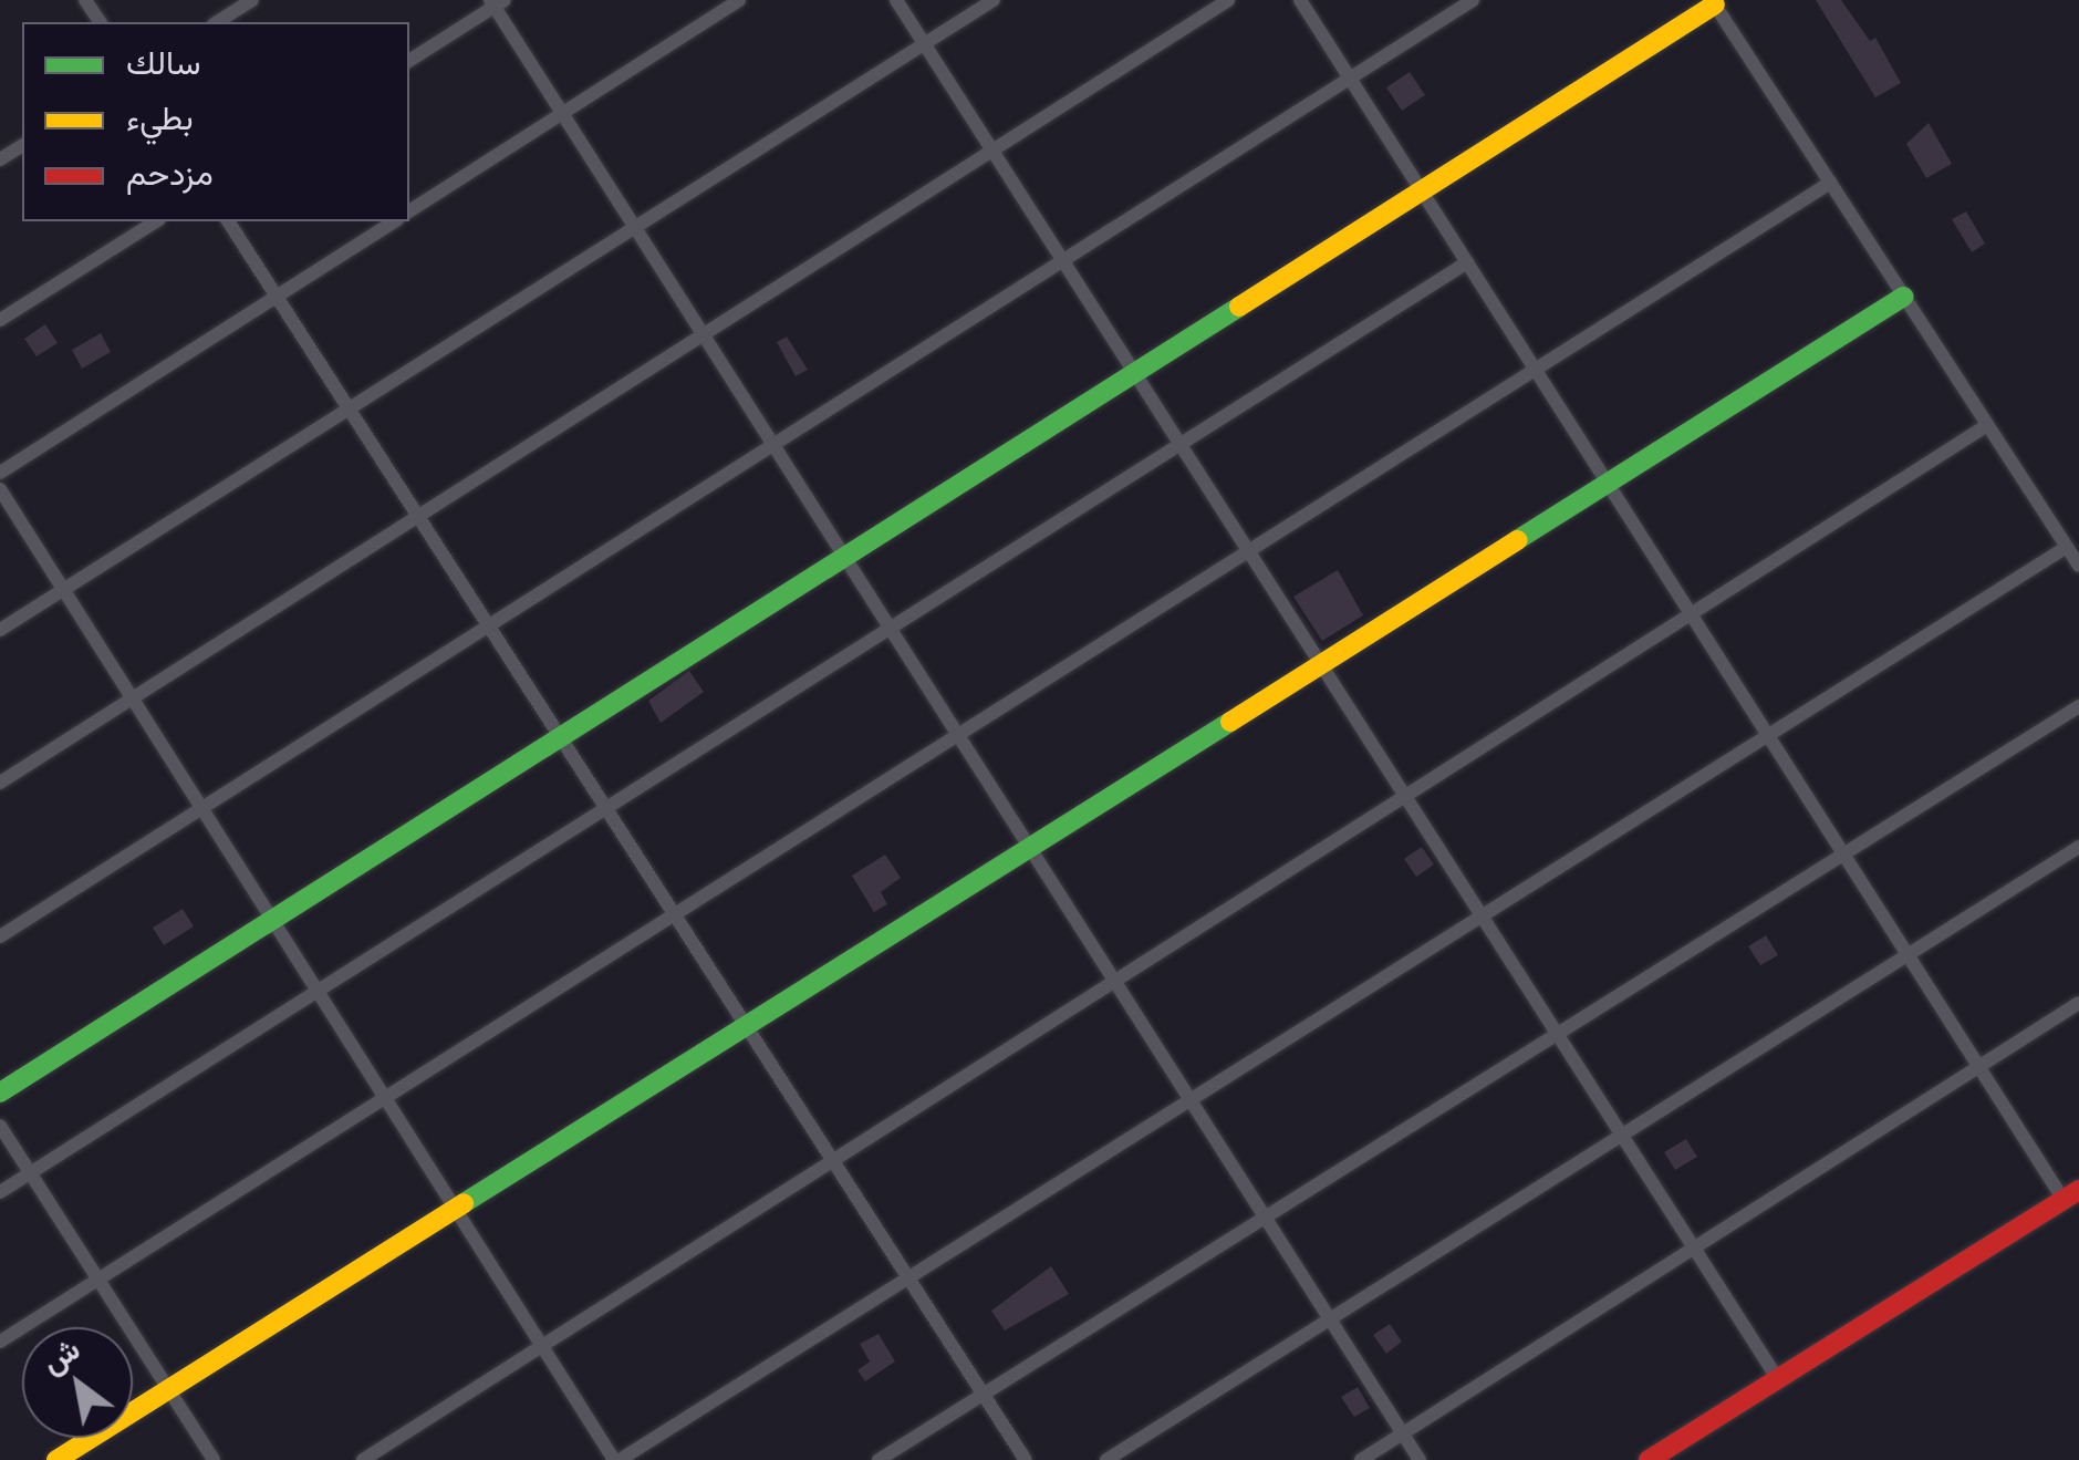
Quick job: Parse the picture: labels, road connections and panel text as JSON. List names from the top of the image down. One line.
{"legend":["سالك","بطيء","مزدحم"],"north":"top left"}
